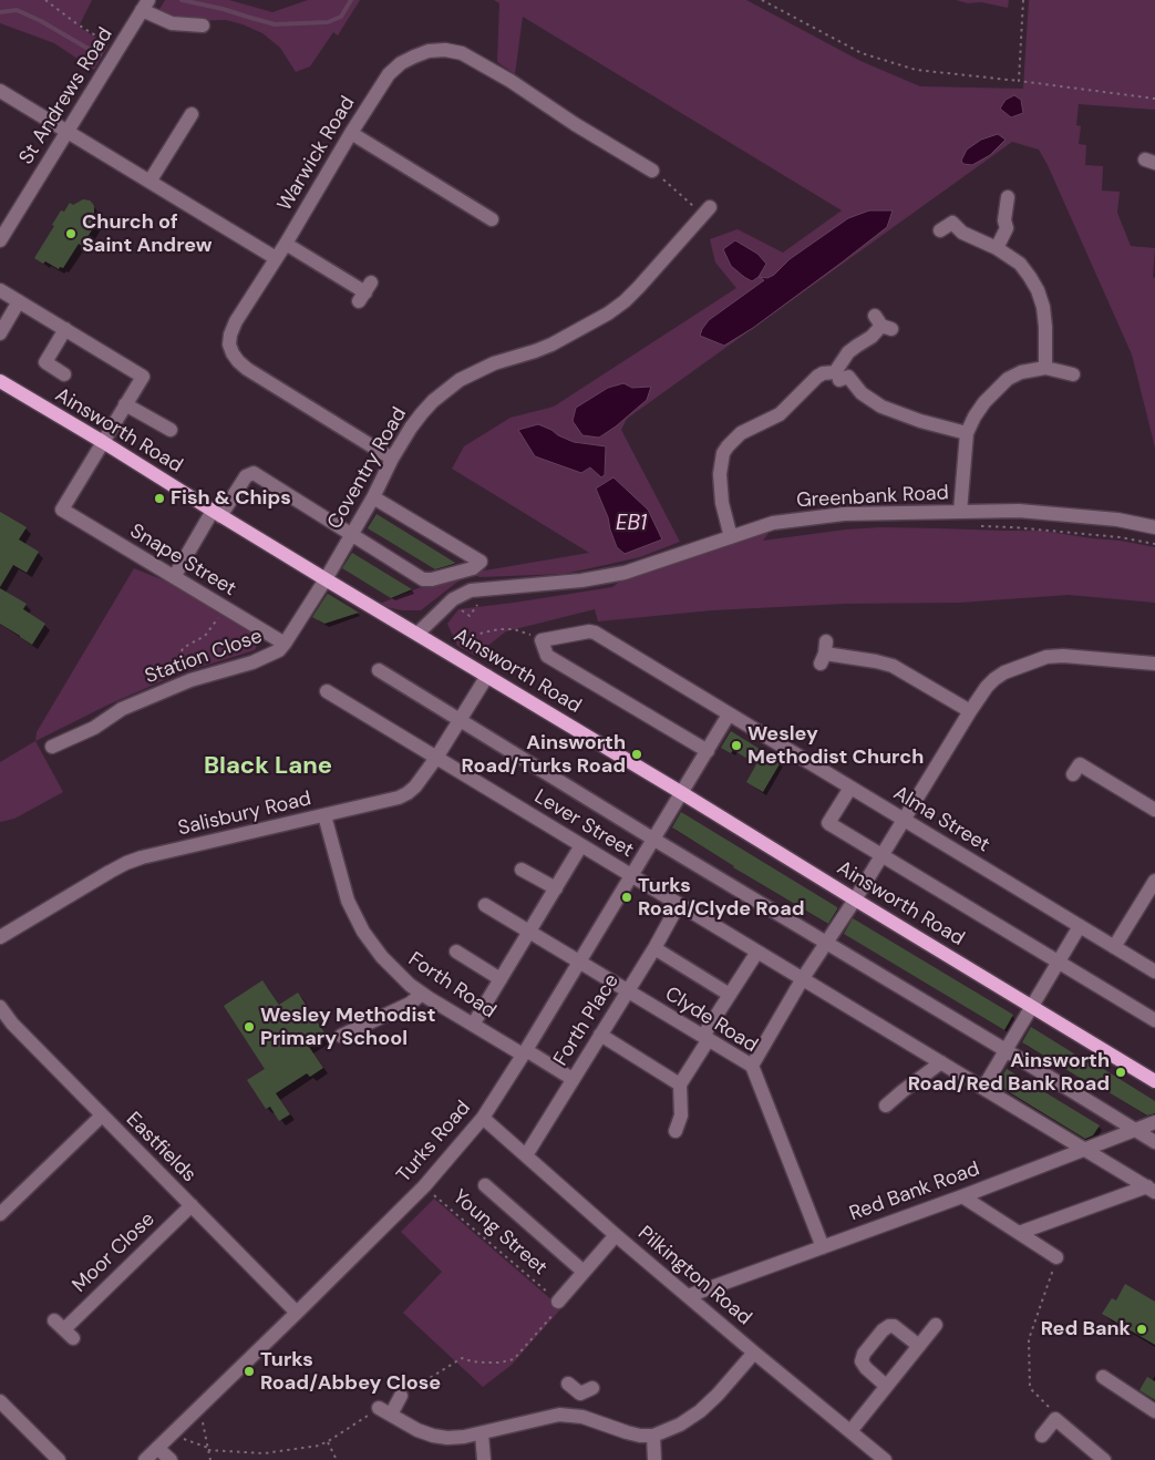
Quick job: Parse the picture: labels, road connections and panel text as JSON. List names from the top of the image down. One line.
{"streets":{"main road":["Ainsworth Road"],"street":["St Andrews Road","Warwick Road","Coventry Road","Greenbank Road","Snape Street","Station Close","Salisbury Road","Alma Street","Lever Street","Forth Road","Forth Place","Clyde Road","Turks Road","Eastfields","Red Bank Road","Moor Close","Pilkington Road"],"path":["Young Street"]},"crossings":[["Warwick Road","Coventry Road"],["Ainsworth Road","Coventry Road"],["Ainsworth Road","Greenbank Road"],["Ainsworth Road","Snape Street"],["Ainsworth Road","Station Close"],["Ainsworth Road","Salisbury Road"],["Ainsworth Road","Turks Road"],["Coventry Road","Station Close"],["Snape Street","Station Close"],["Salisbury Road","Lever Street"],["Salisbury Road","Forth Road"],["Alma Street","Turks Road"],["Lever Street","Forth Place"],["Lever Street","Turks Road"],["Lever Street","Red Bank Road"],["Forth Road","Forth Place"],["Forth Road","Turks Road"],["Forth Place","Clyde Road"],["Forth Place","Pilkington Road"],["Clyde Road","Turks Road"],["Clyde Road","Red Bank Road"],["Turks Road","Eastfields"],["Turks Road","Young Street"],["Turks Road","Pilkington Road"],["Eastfields","Moor Close"],["Red Bank Road","Pilkington Road"]],"districts":["Black Lane"],"water":["EB1"],"places":["Church of Saint Andrew","Fish & Chips","Wesley Methodist Church","Ainsworth Road/Turks Road","Turks Road/Clyde Road","Wesley Methodist Primary School","Ainsworth Road/Red Bank Road","Red Bank","Turks Road/Abbey Close"]}
